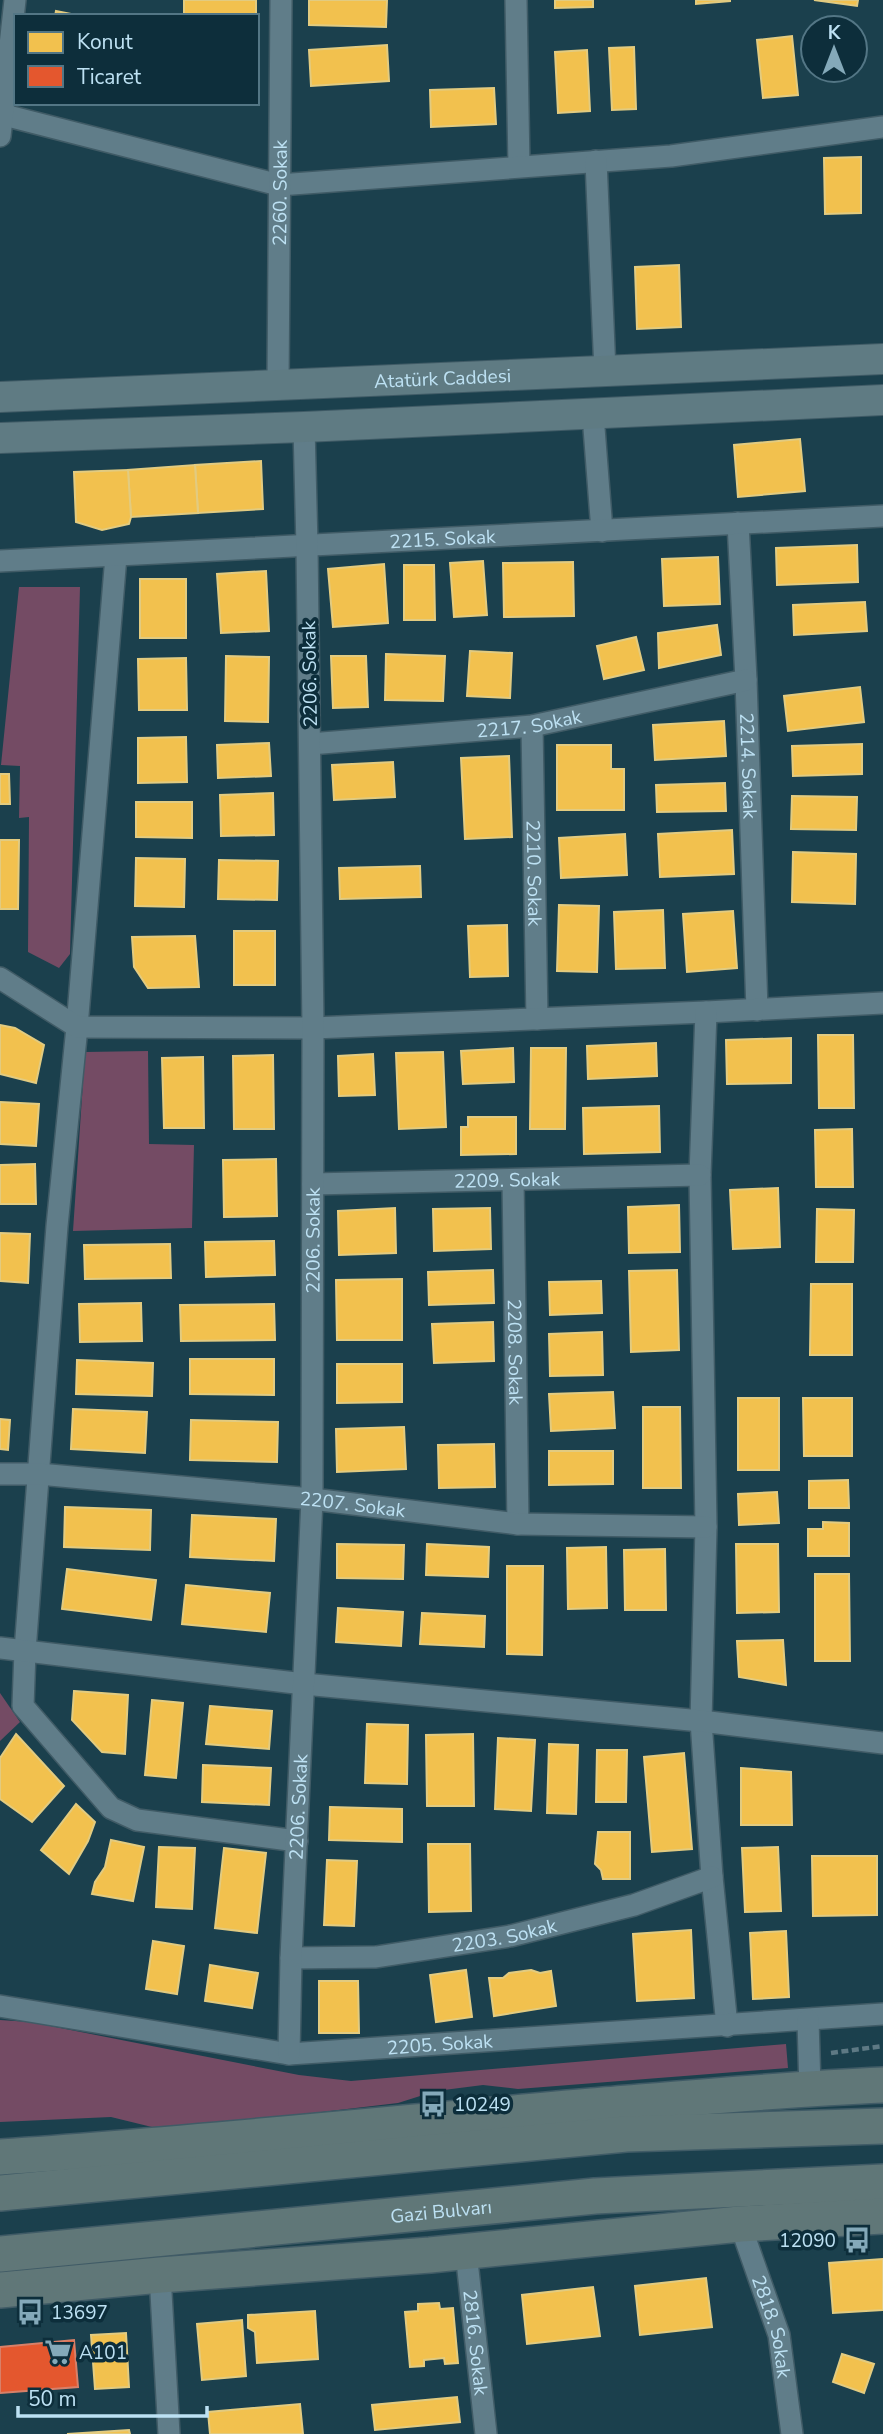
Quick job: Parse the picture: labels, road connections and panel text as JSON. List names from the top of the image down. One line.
{"streets":{"highway":["Gazi Bulvarı"],"main road":["Atatürk Caddesi"],"street":["2260. Sokak","2215. Sokak","2206. Sokak","2217. Sokak","2214. Sokak","2210. Sokak","2209. Sokak","2208. Sokak","2207. Sokak","2203. Sokak","2205. Sokak","2818. Sokak","2816. Sokak"]},"crossings":[["2260. Sokak","Atatürk Caddesi"],["2215. Sokak","2206. Sokak"],["2215. Sokak","2214. Sokak"],["2206. Sokak","2217. Sokak"],["2206. Sokak","2209. Sokak"],["2206. Sokak","2207. Sokak"],["2206. Sokak","2203. Sokak"],["2206. Sokak","2205. Sokak"],["2217. Sokak","2214. Sokak"],["2217. Sokak","2210. Sokak"],["2209. Sokak","2208. Sokak"],["2208. Sokak","2207. Sokak"]],"places":{"bus stop":["10249","12090","13697"],"supermarket":["A101"]},"legend":["Konut","Ticaret"],"scale_bar":"50 m","north":"top"}
